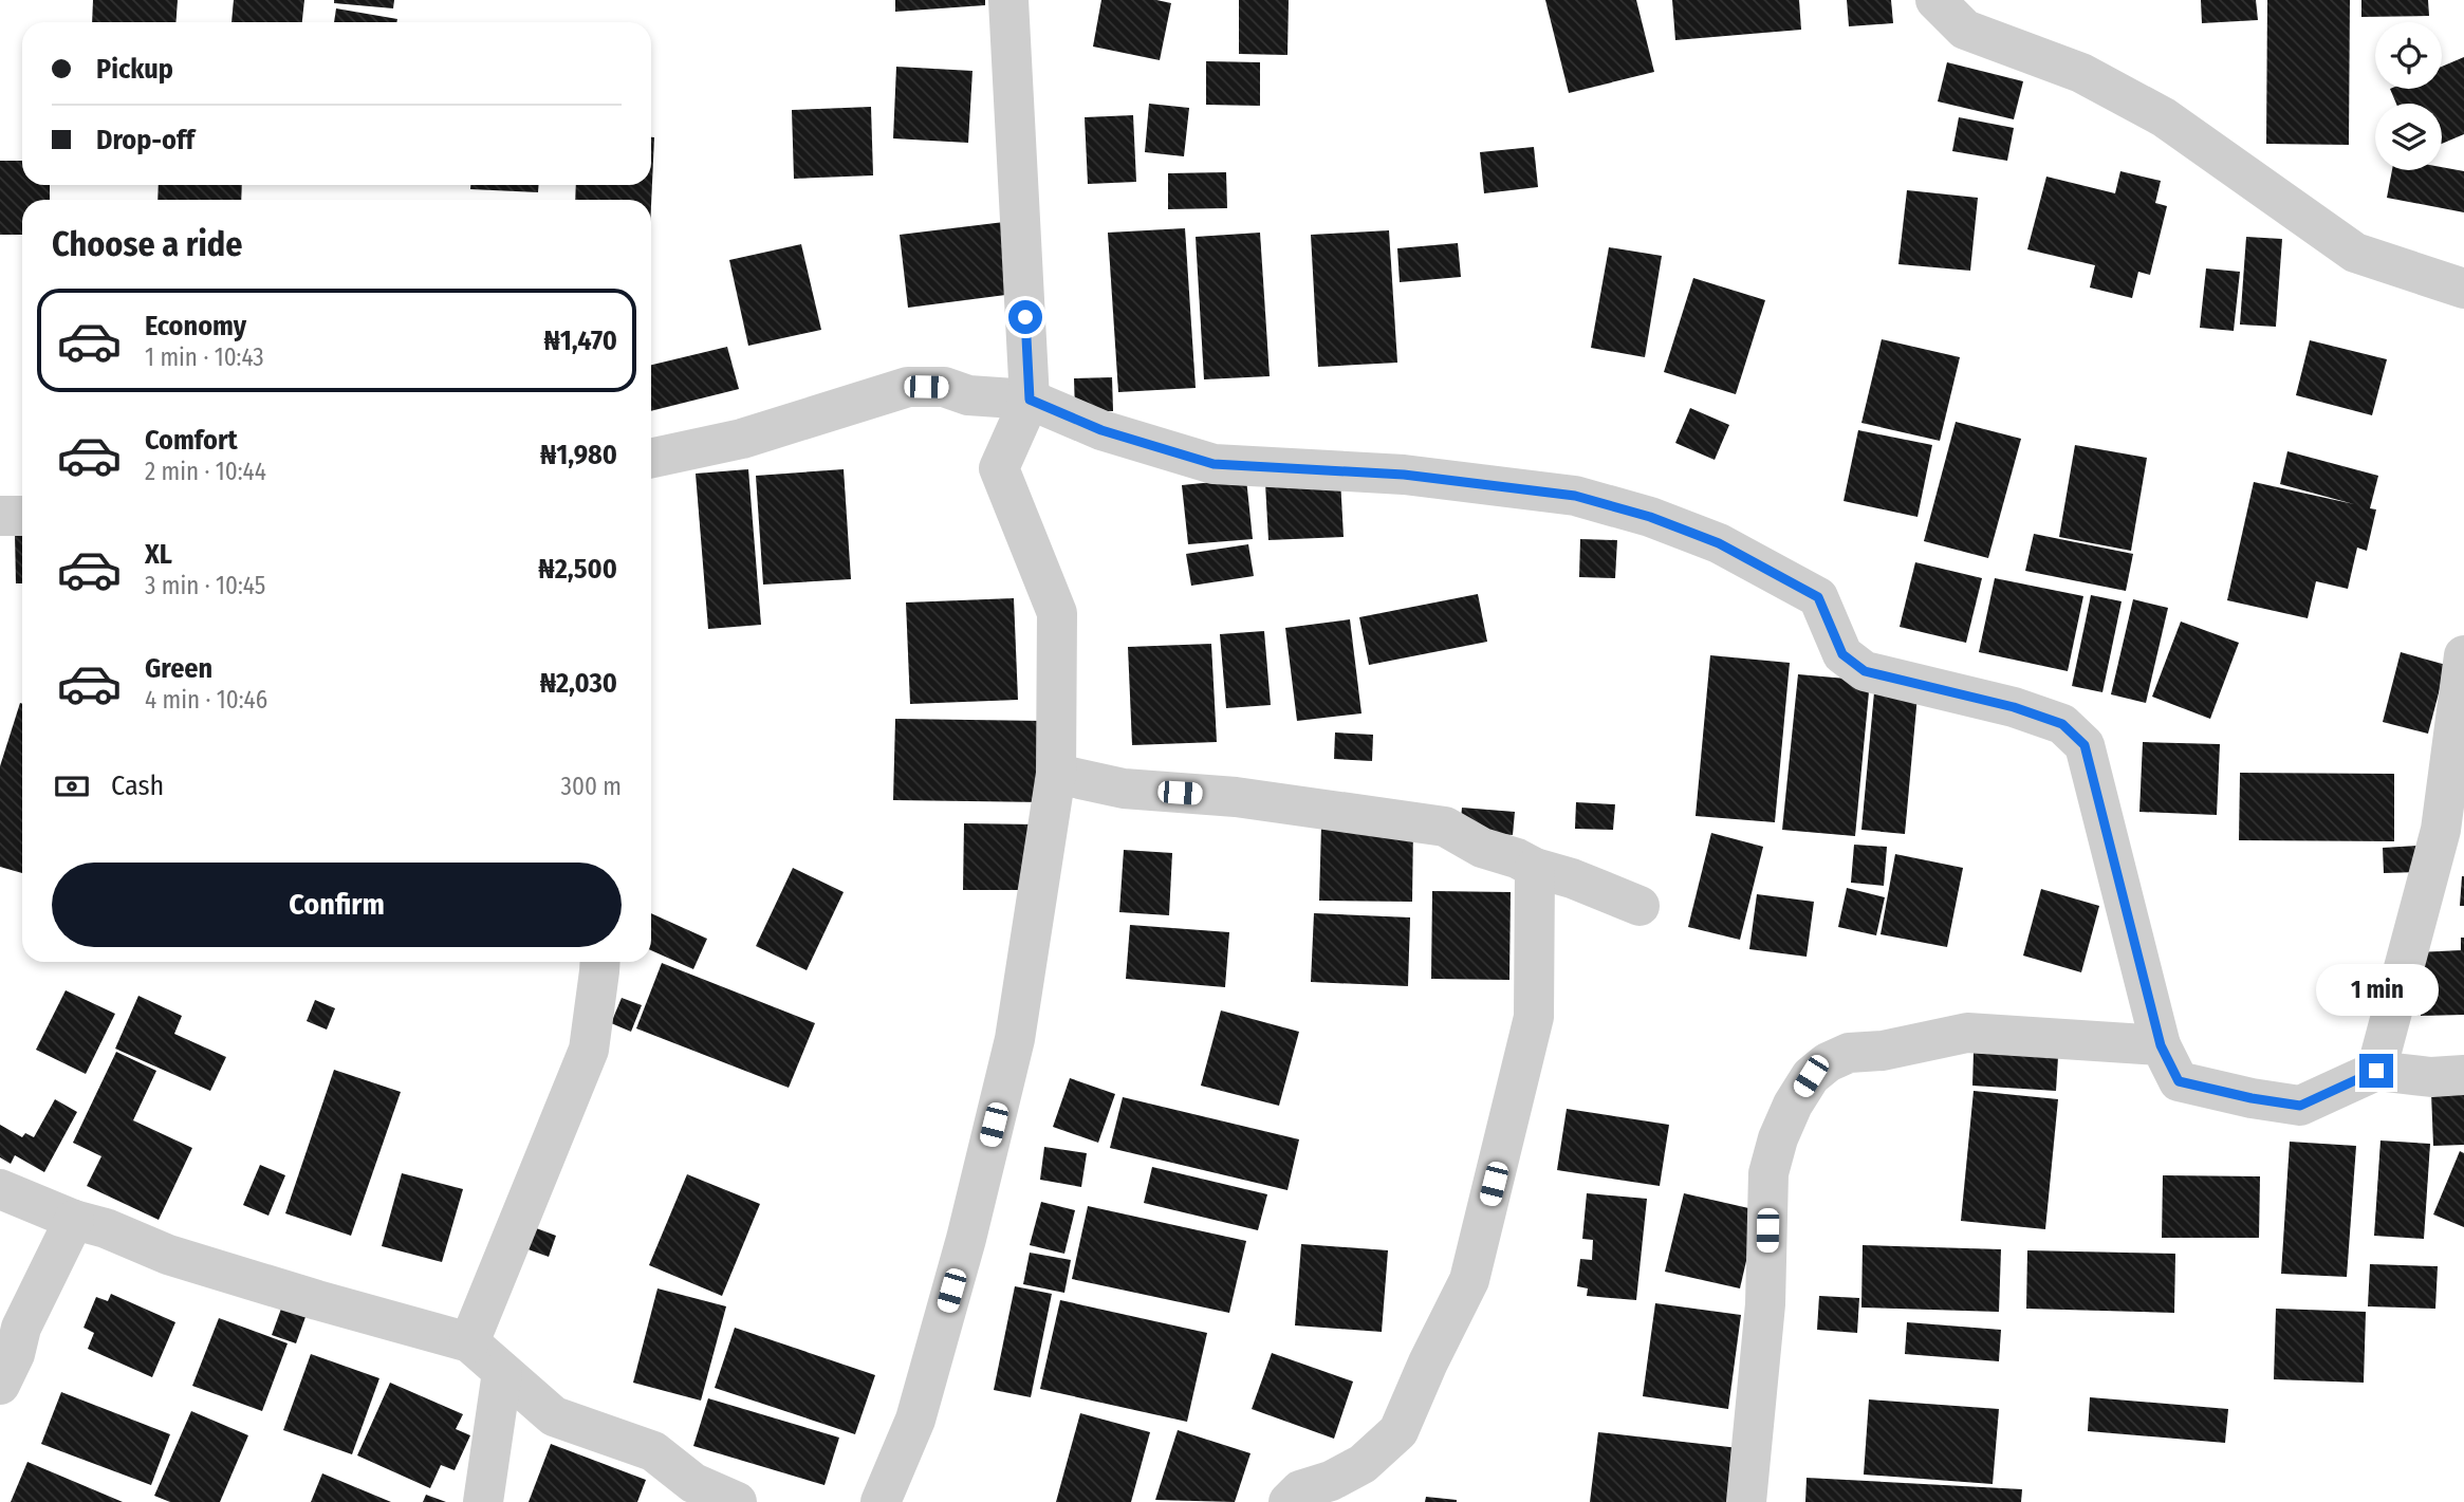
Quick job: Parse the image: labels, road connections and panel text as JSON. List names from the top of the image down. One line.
{"page":{"banner":["Pickup","Drop-off"],"heading":"Choose a ride","list":[{"name":"Economy","note":"1 min · 10:43","value":"₦1,470"},{"name":"Comfort","note":"2 min · 10:44","value":"₦1,980"},{"name":"XL","note":"3 min · 10:45","value":"₦2,500"},{"name":"Green","note":"4 min · 10:46","value":"₦2,030"}],"pay":["Cash","300 m"],"buttons":"Confirm","bubble":"1 min"}}
